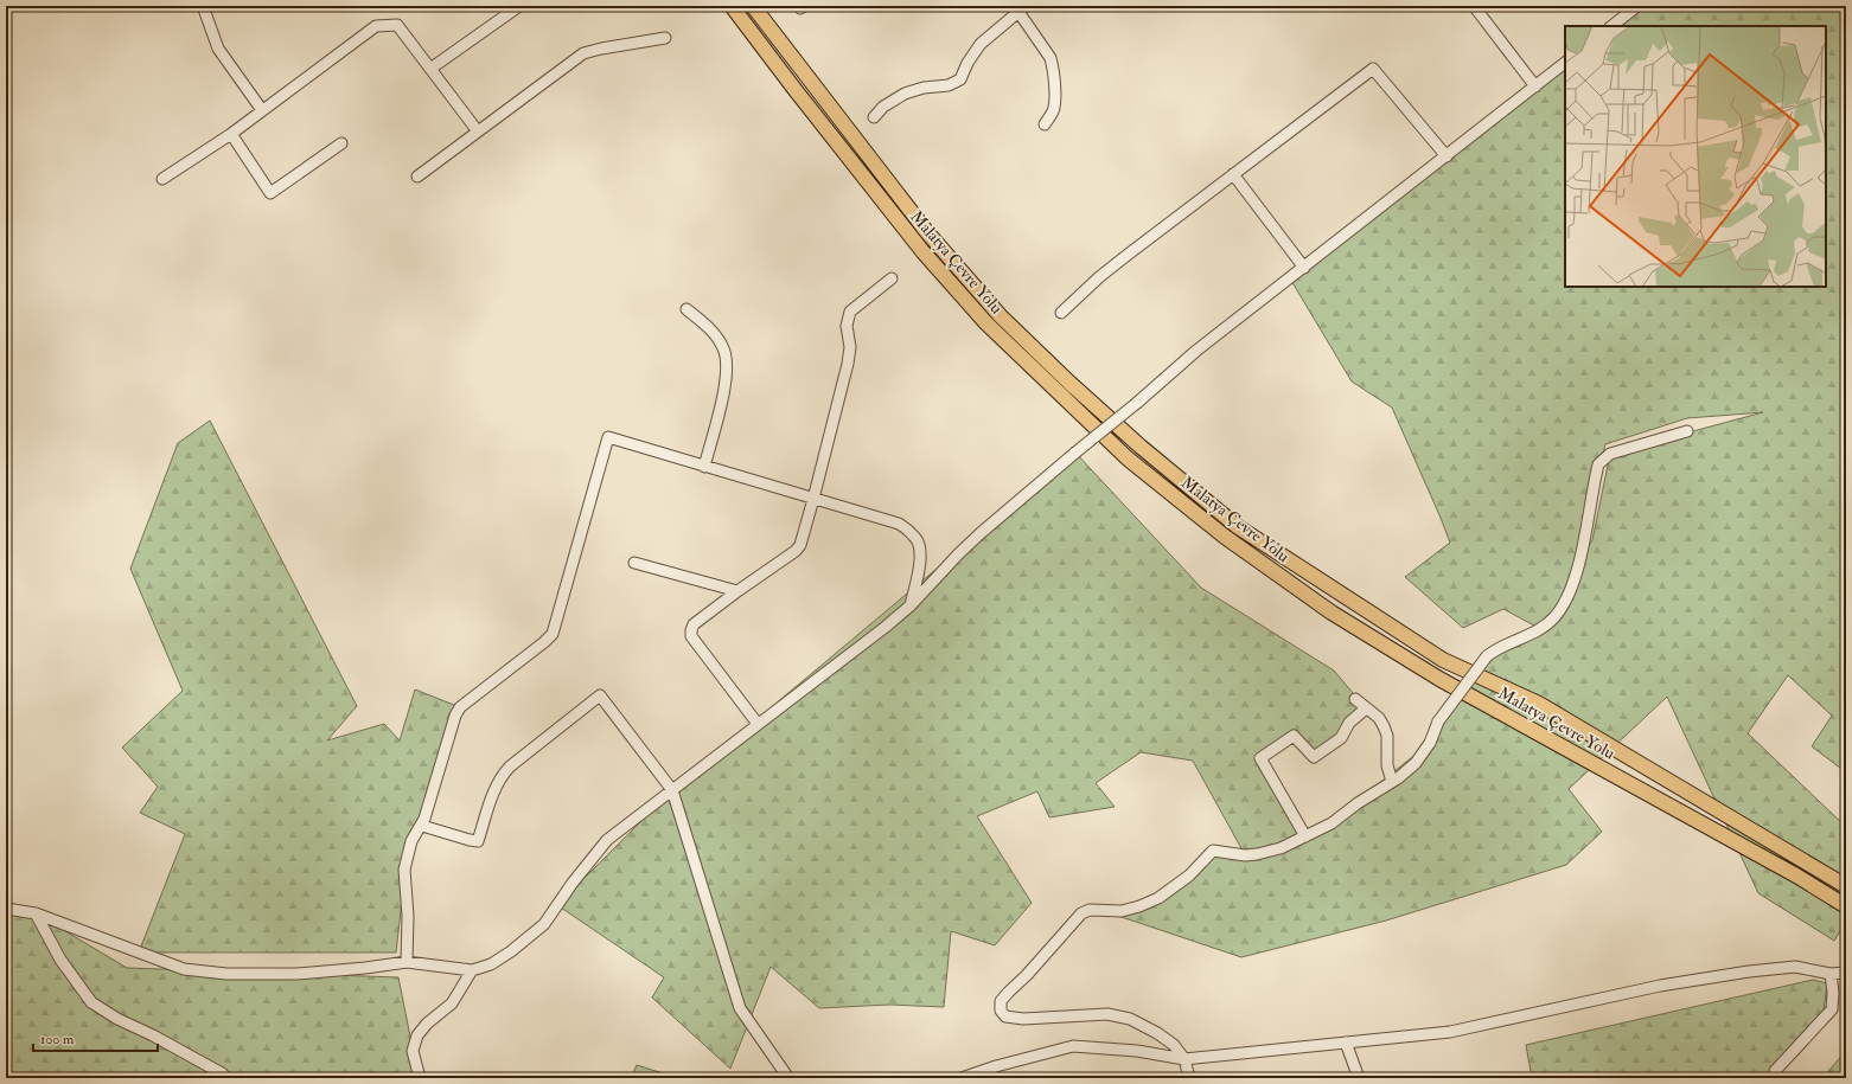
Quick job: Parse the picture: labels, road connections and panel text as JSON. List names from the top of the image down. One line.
{"streets":{"highway":["Malatya Çevre Yolu"]},"scale_bar":"100 m"}
